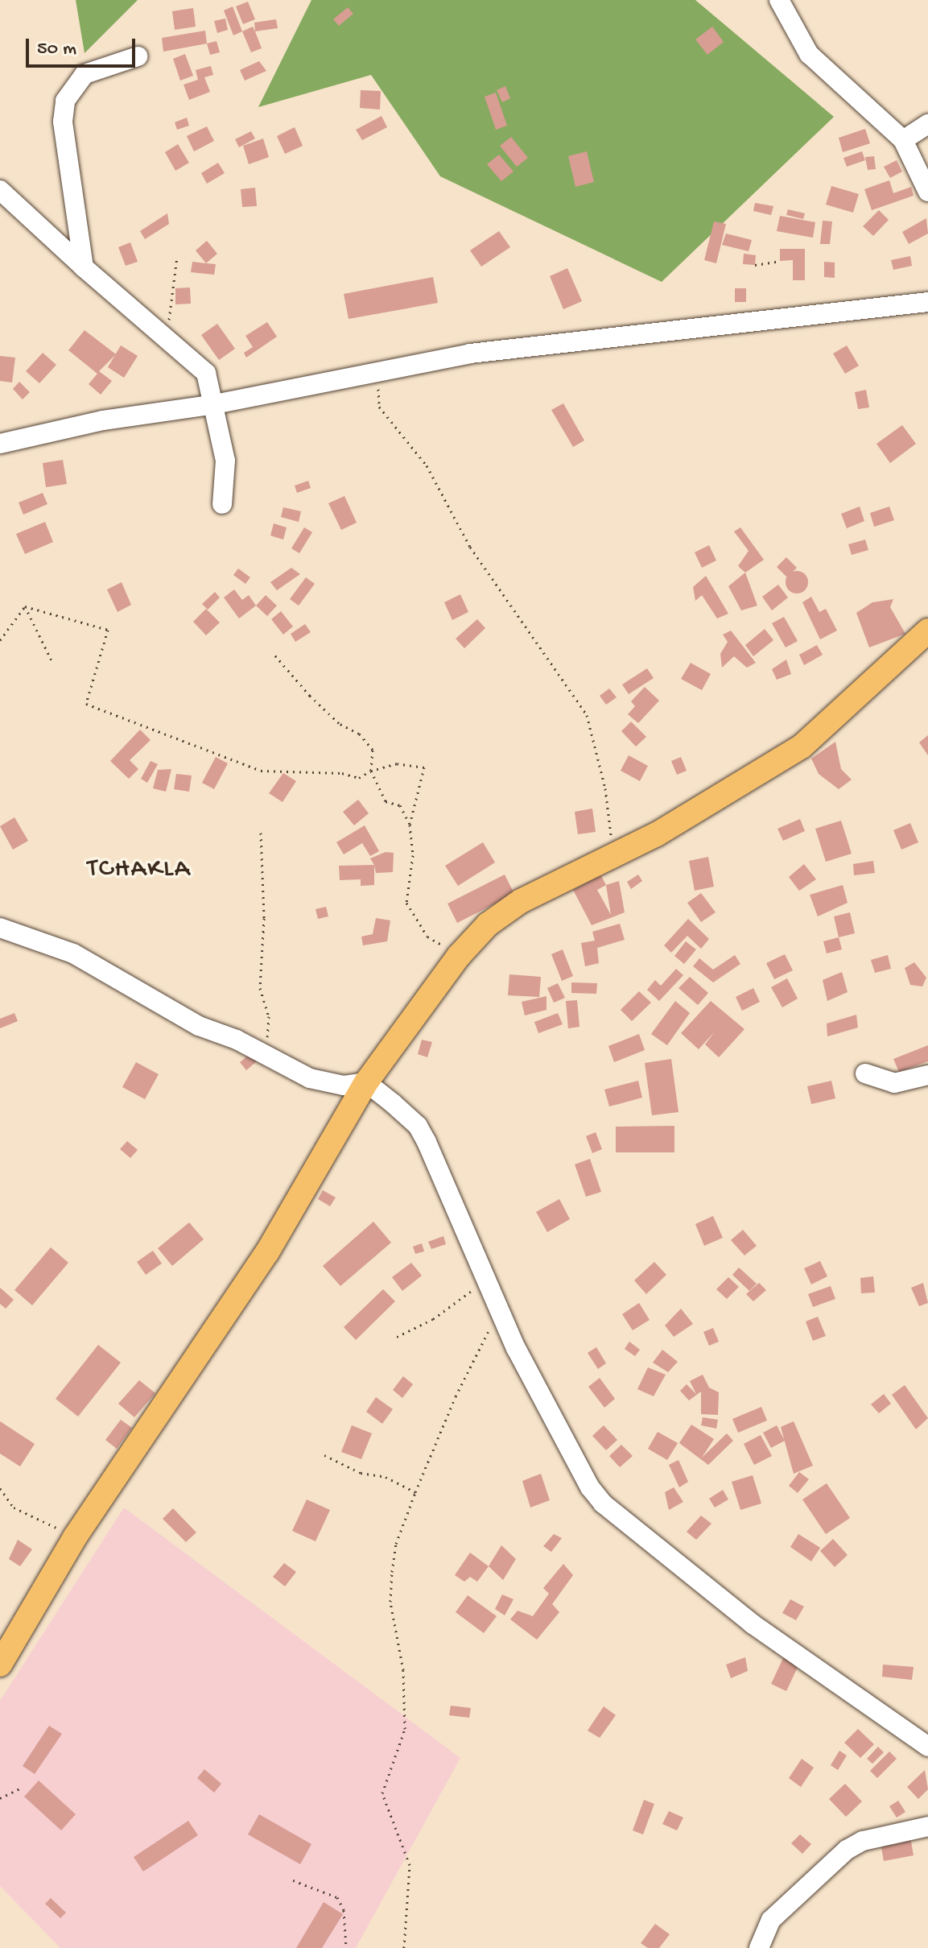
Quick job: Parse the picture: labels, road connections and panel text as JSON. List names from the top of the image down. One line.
{"districts":["TCHAKLA"],"scale_bar":"50 m"}
